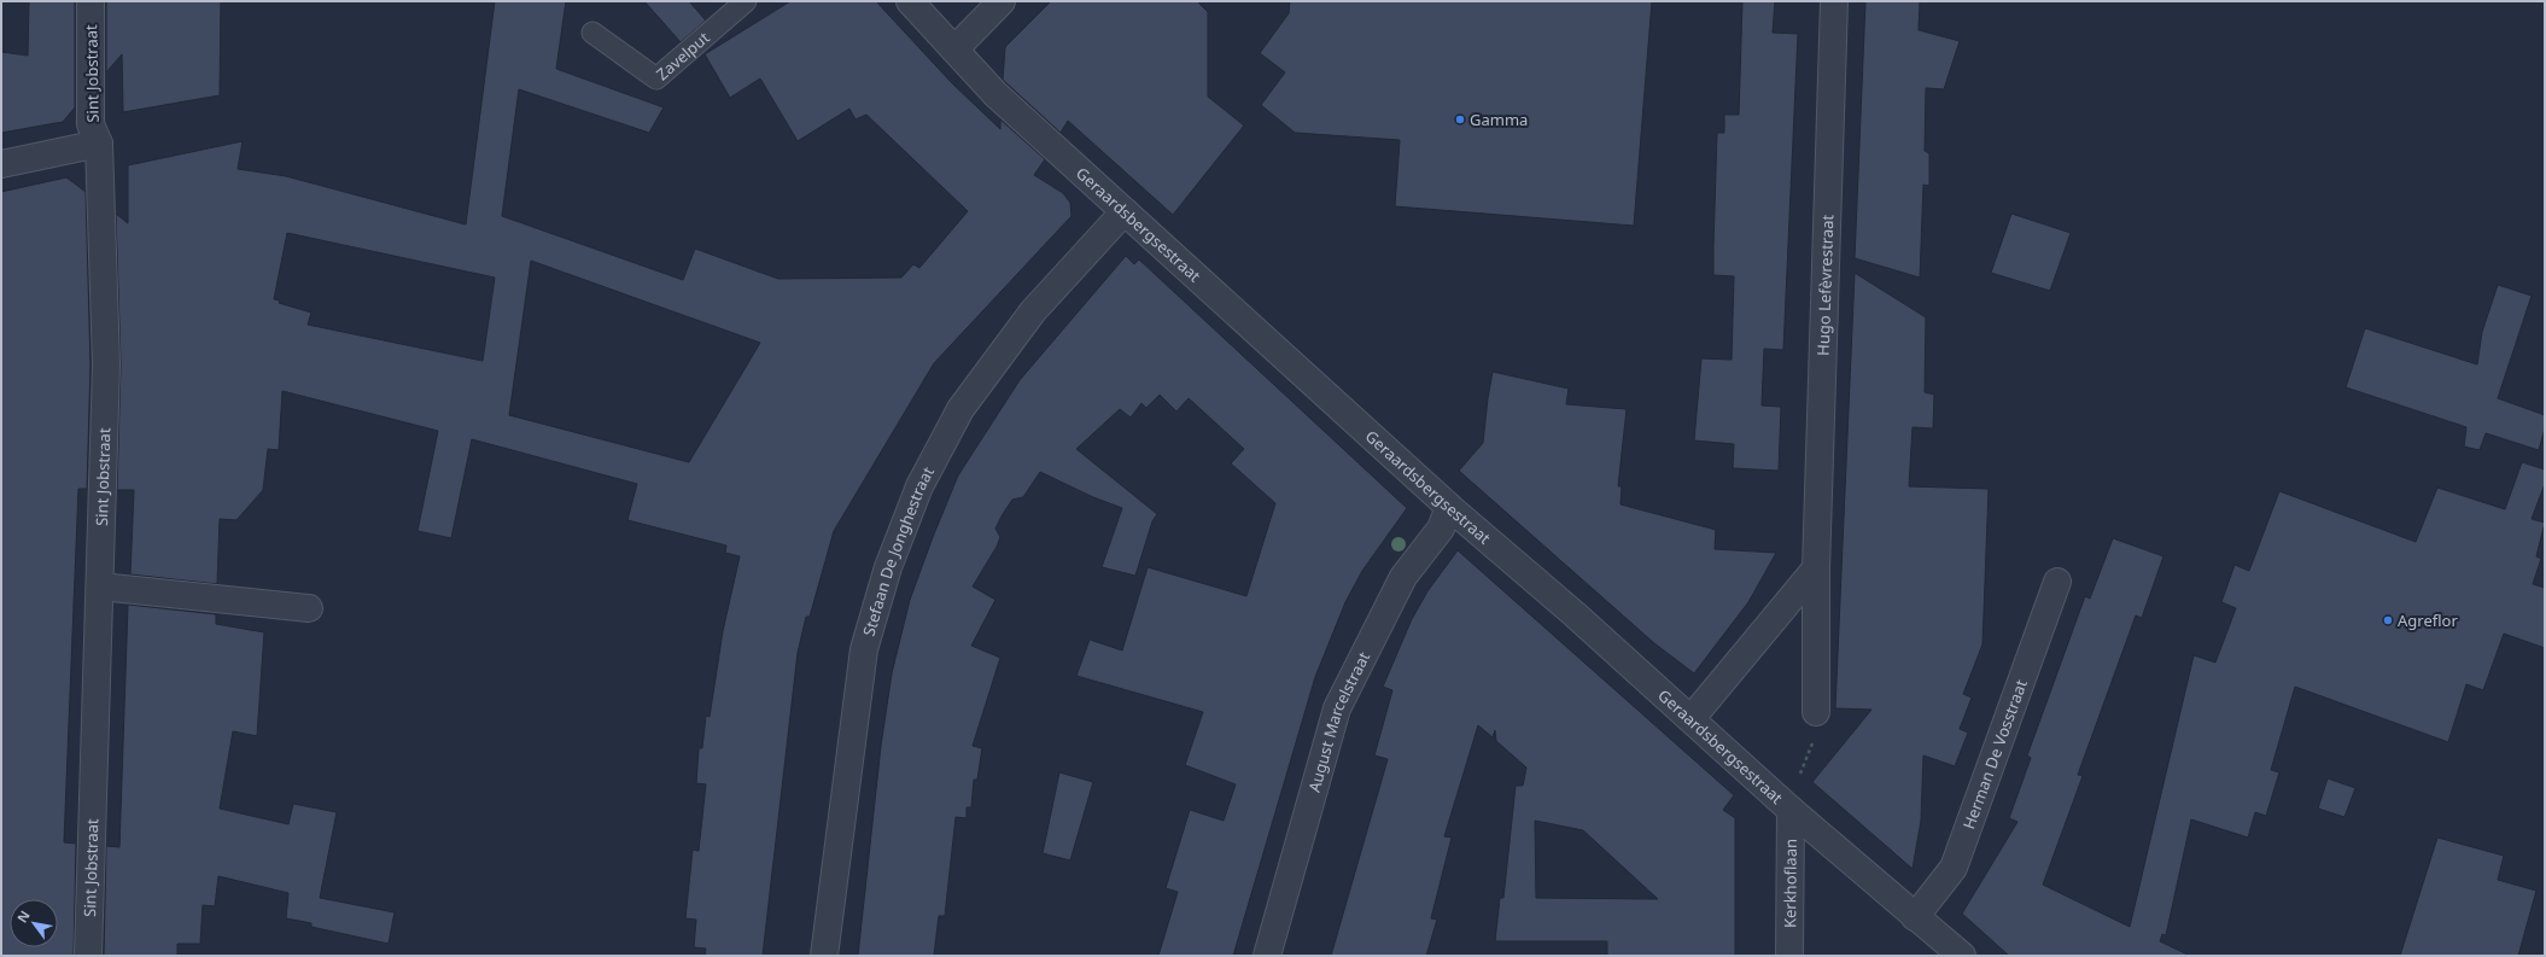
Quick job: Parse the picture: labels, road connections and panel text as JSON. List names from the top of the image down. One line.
{"streets":{"street":["Sint Jobstraat","Geraardsbergsestraat","Hugo Lefèvrestraat","Stefaan De Jonghestraat","August Marcelstraat","Herman De Vosstraat","Kerkhoflaan"],"lane":["Zavelput"]},"crossings":[["Geraardsbergsestraat","Stefaan De Jonghestraat"],["Geraardsbergsestraat","August Marcelstraat"],["Geraardsbergsestraat","Herman De Vosstraat"],["Geraardsbergsestraat","Kerkhoflaan"]],"places":["Gamma","Agreflor"],"north":"top left"}
